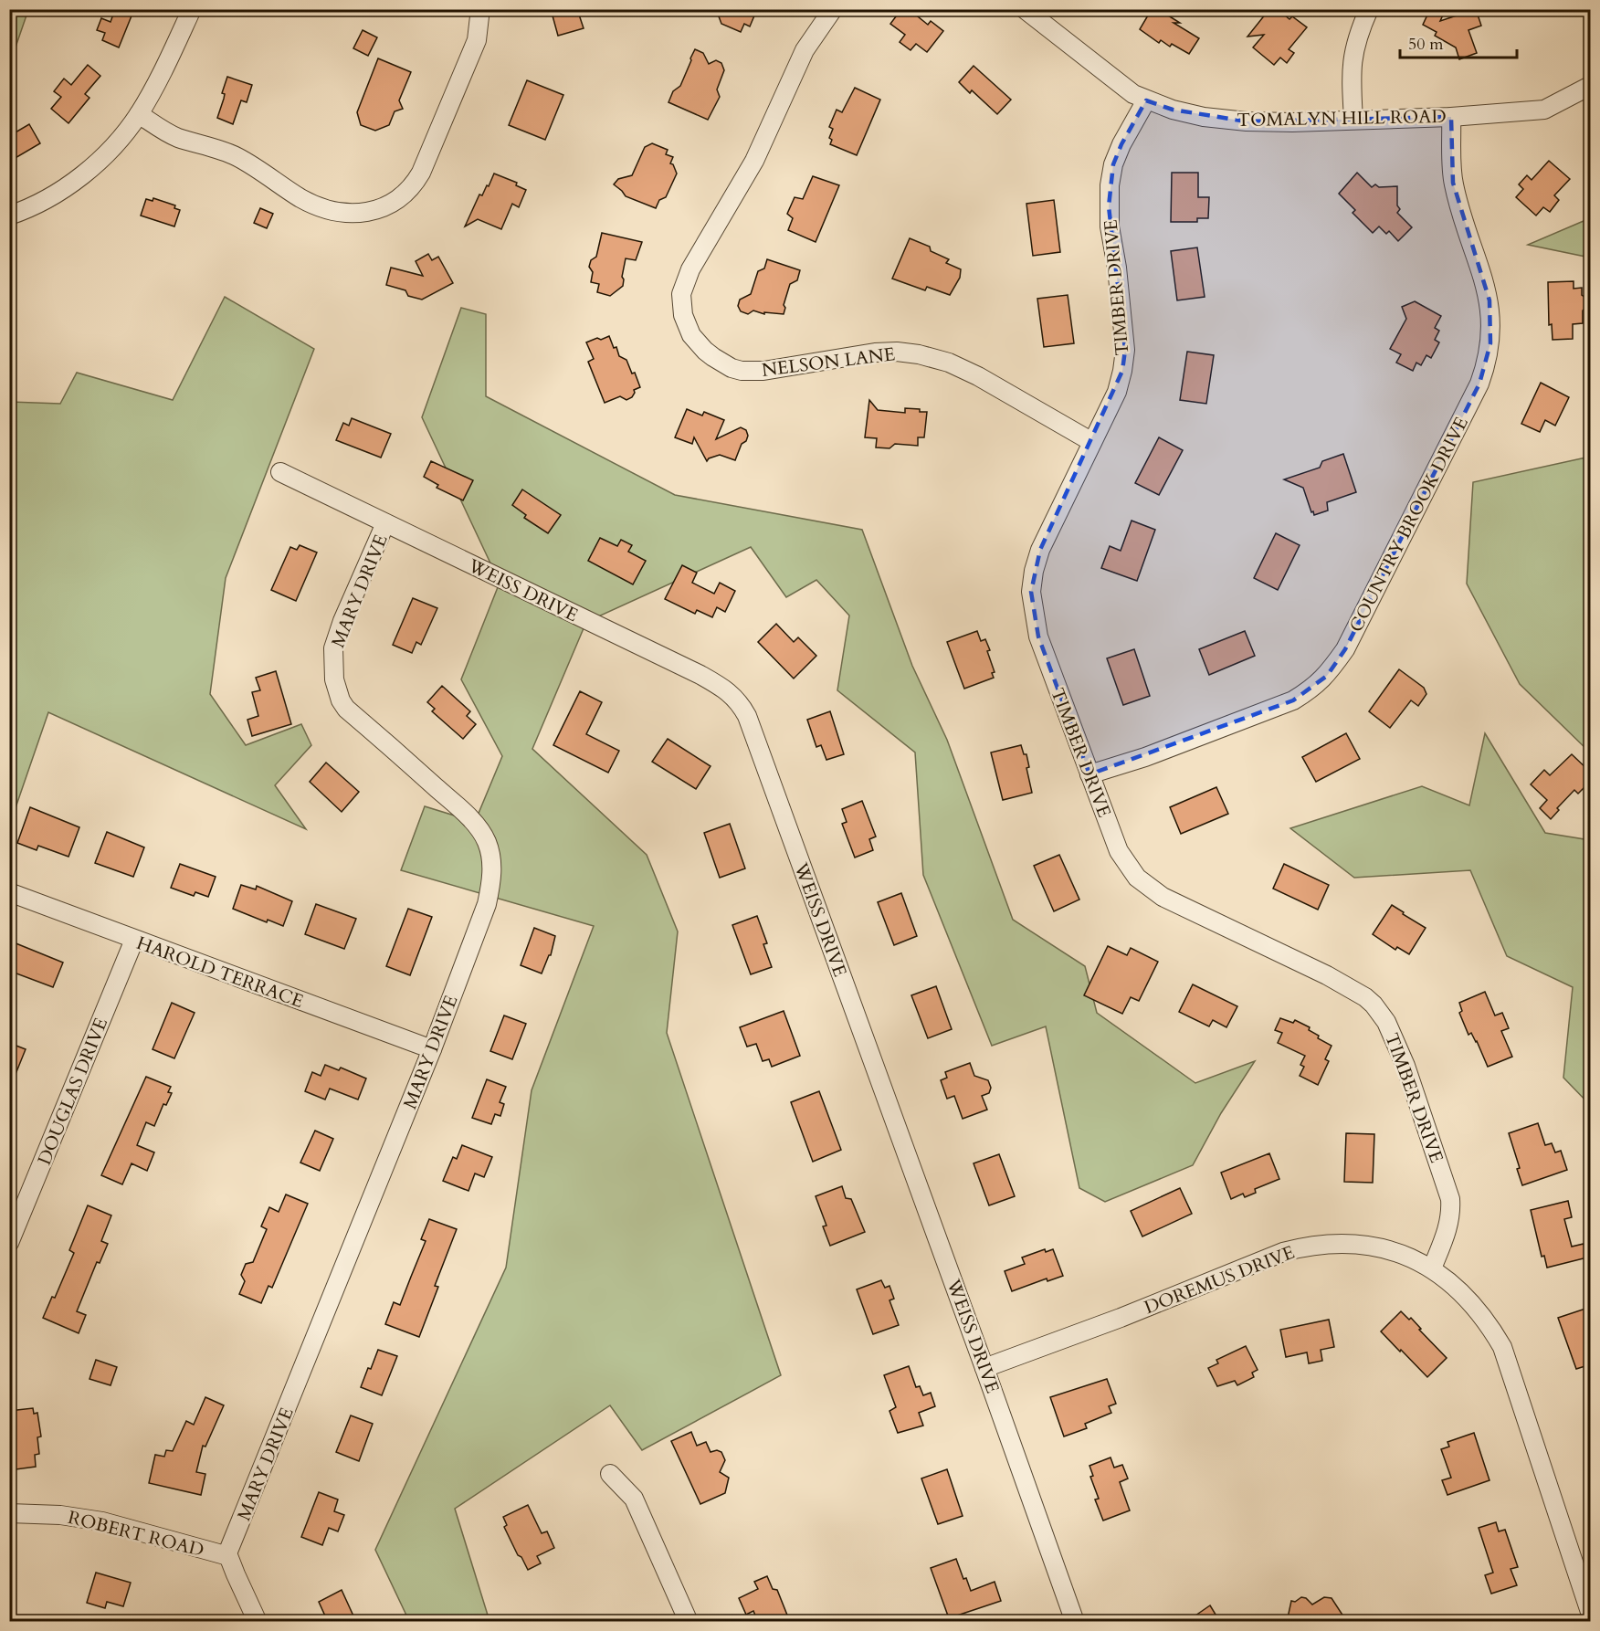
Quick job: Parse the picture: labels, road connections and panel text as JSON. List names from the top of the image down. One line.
{"streets":{"street":["TOMALYN HILL ROAD","TIMBER DRIVE","NELSON LANE","COUNTRY BROOK DRIVE","WEISS DRIVE","MARY DRIVE","HAROLD TERRACE","DOUGLAS DRIVE","DOREMUS DRIVE","ROBERT ROAD"]},"crossings":[["TOMALYN HILL ROAD","TIMBER DRIVE"],["TOMALYN HILL ROAD","COUNTRY BROOK DRIVE"],["TIMBER DRIVE","NELSON LANE"],["TIMBER DRIVE","COUNTRY BROOK DRIVE"],["TIMBER DRIVE","DOREMUS DRIVE"],["WEISS DRIVE","MARY DRIVE"],["WEISS DRIVE","DOREMUS DRIVE"],["MARY DRIVE","HAROLD TERRACE"],["MARY DRIVE","ROBERT ROAD"],["HAROLD TERRACE","DOUGLAS DRIVE"]],"scale_bar":"50 m"}
